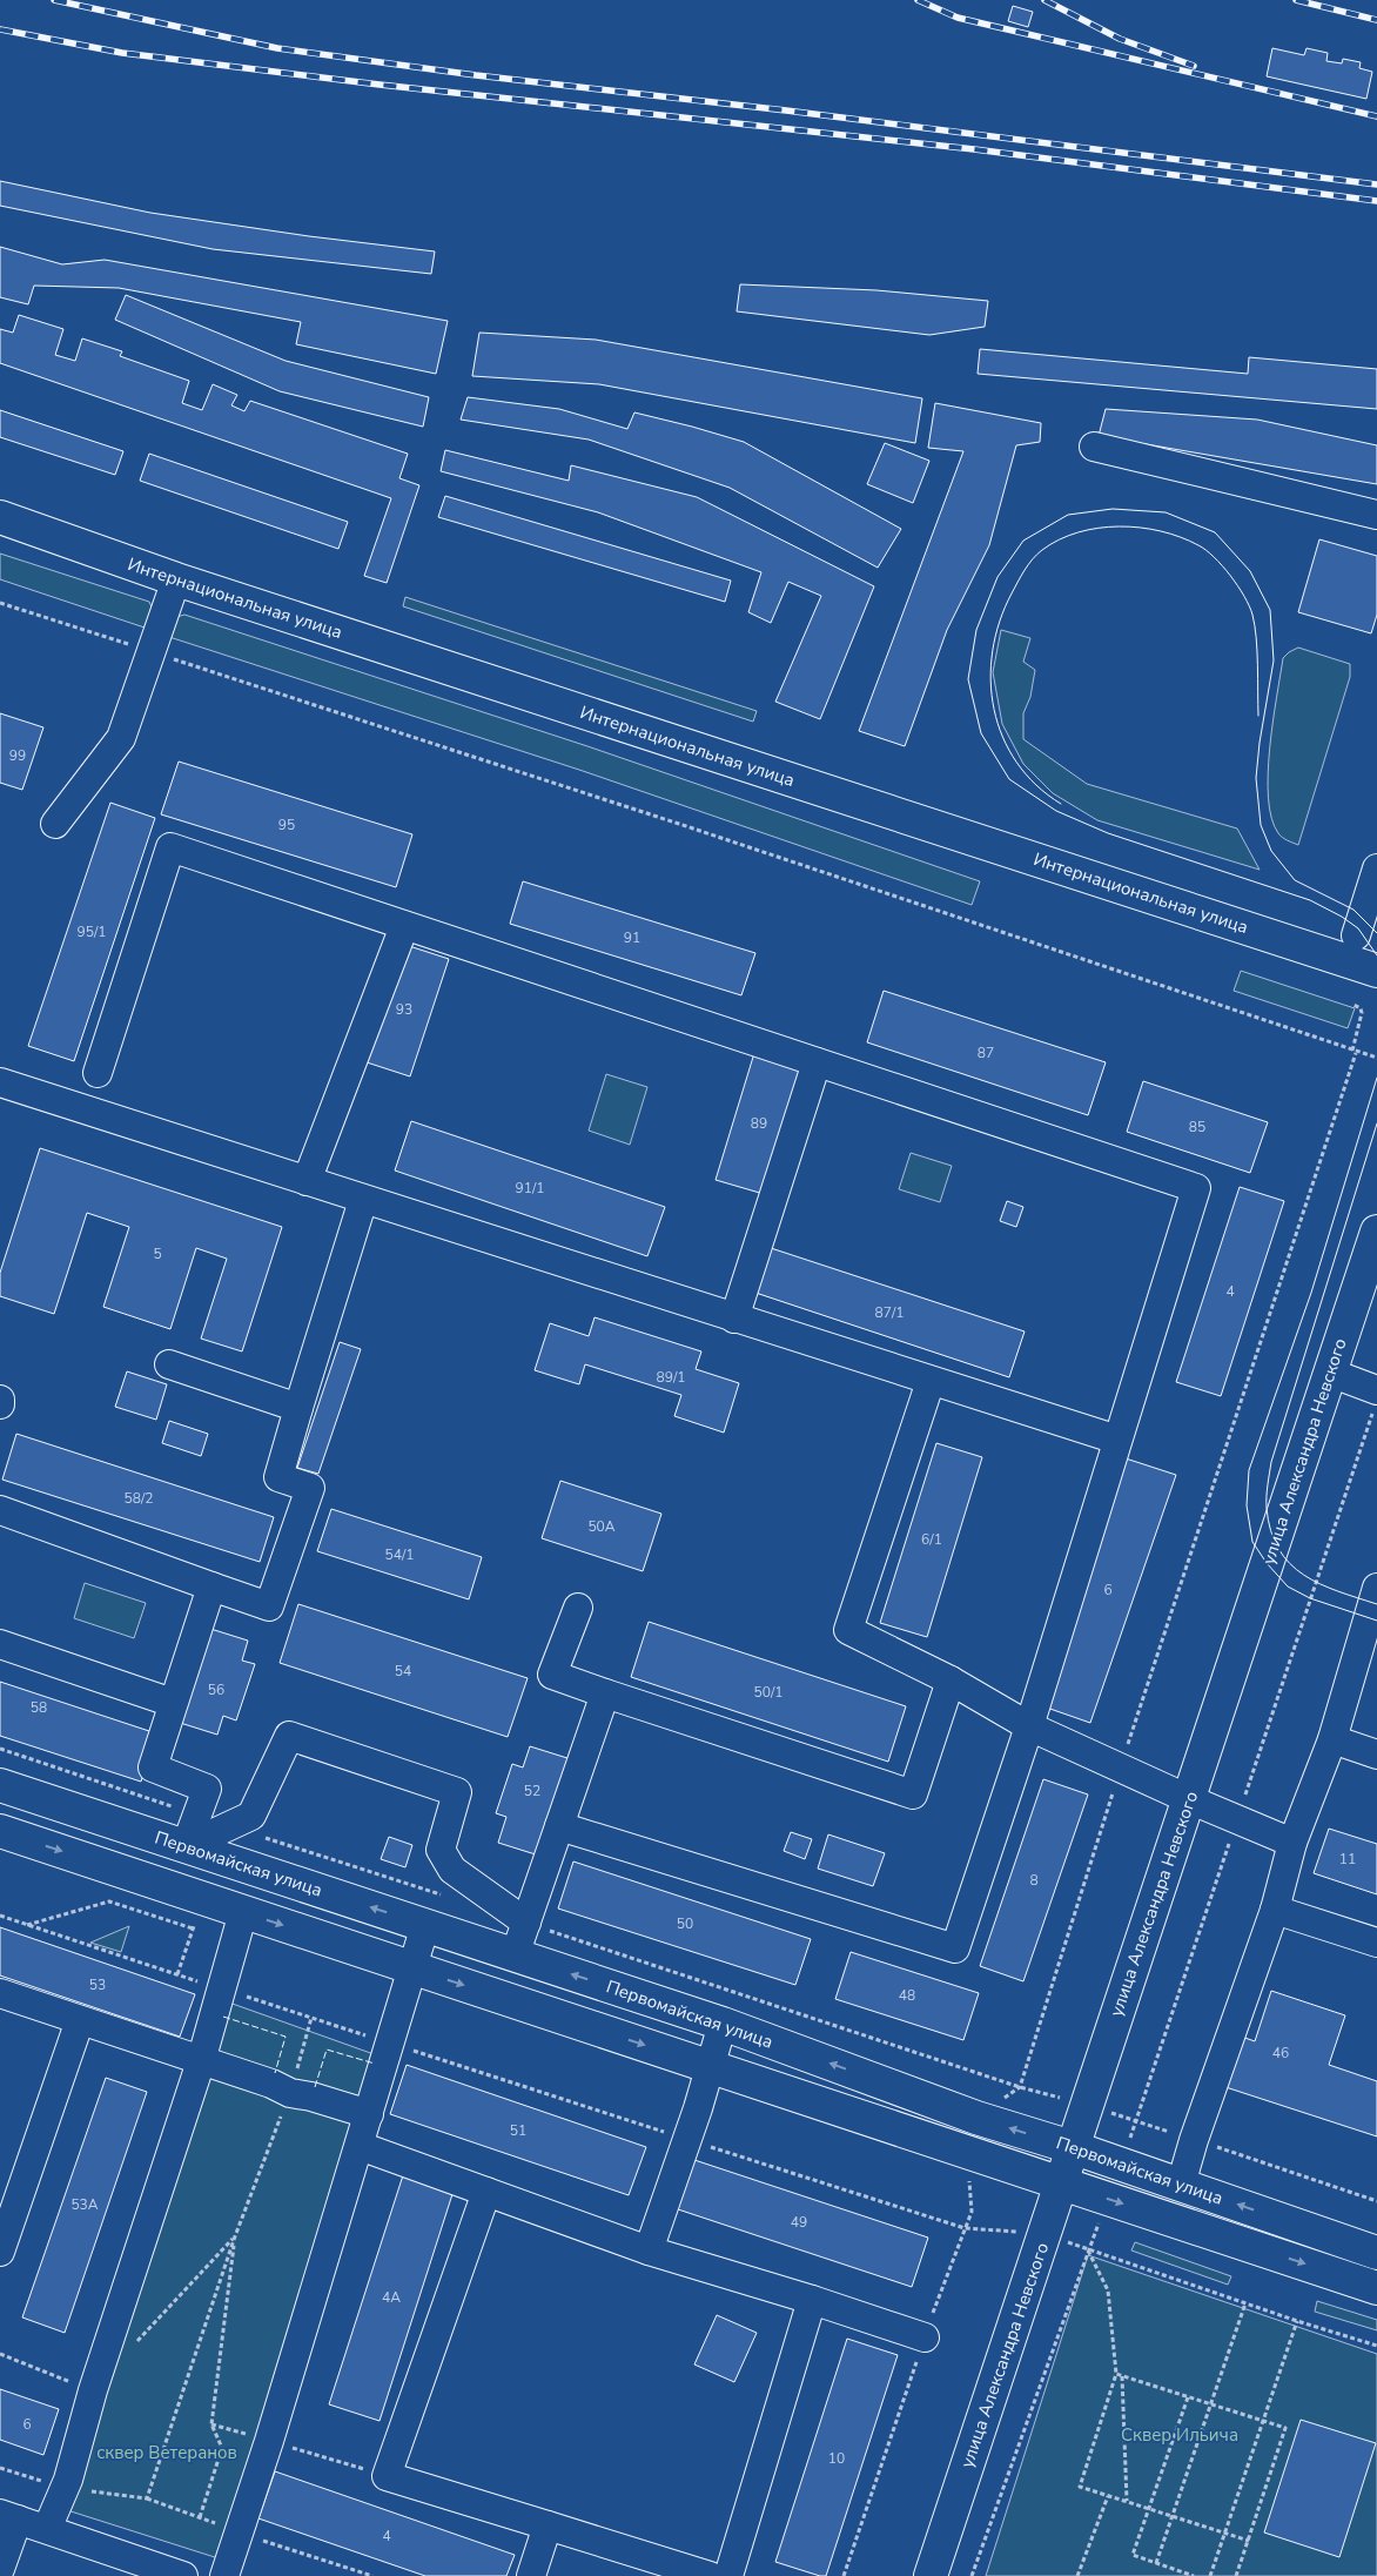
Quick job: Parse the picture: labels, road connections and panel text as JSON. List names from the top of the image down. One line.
{"streets":{"main road":["Интернациональная улица","улица Александра Невского","Первомайская улица"]},"crossings":[["улица Александра Невского","Первомайская улица"]],"parks":["Сквер Ильича","сквер Ветеранов"],"house_numbers":["99","95","95/1","91","93","87","89","85","91/1","5","4","87/1","89/1","58/2","50А","6/1","54/1","6","54","56","50/1","58","52","11","8","50","53","48","46","51","53А","49","4А","6","10","4"]}
